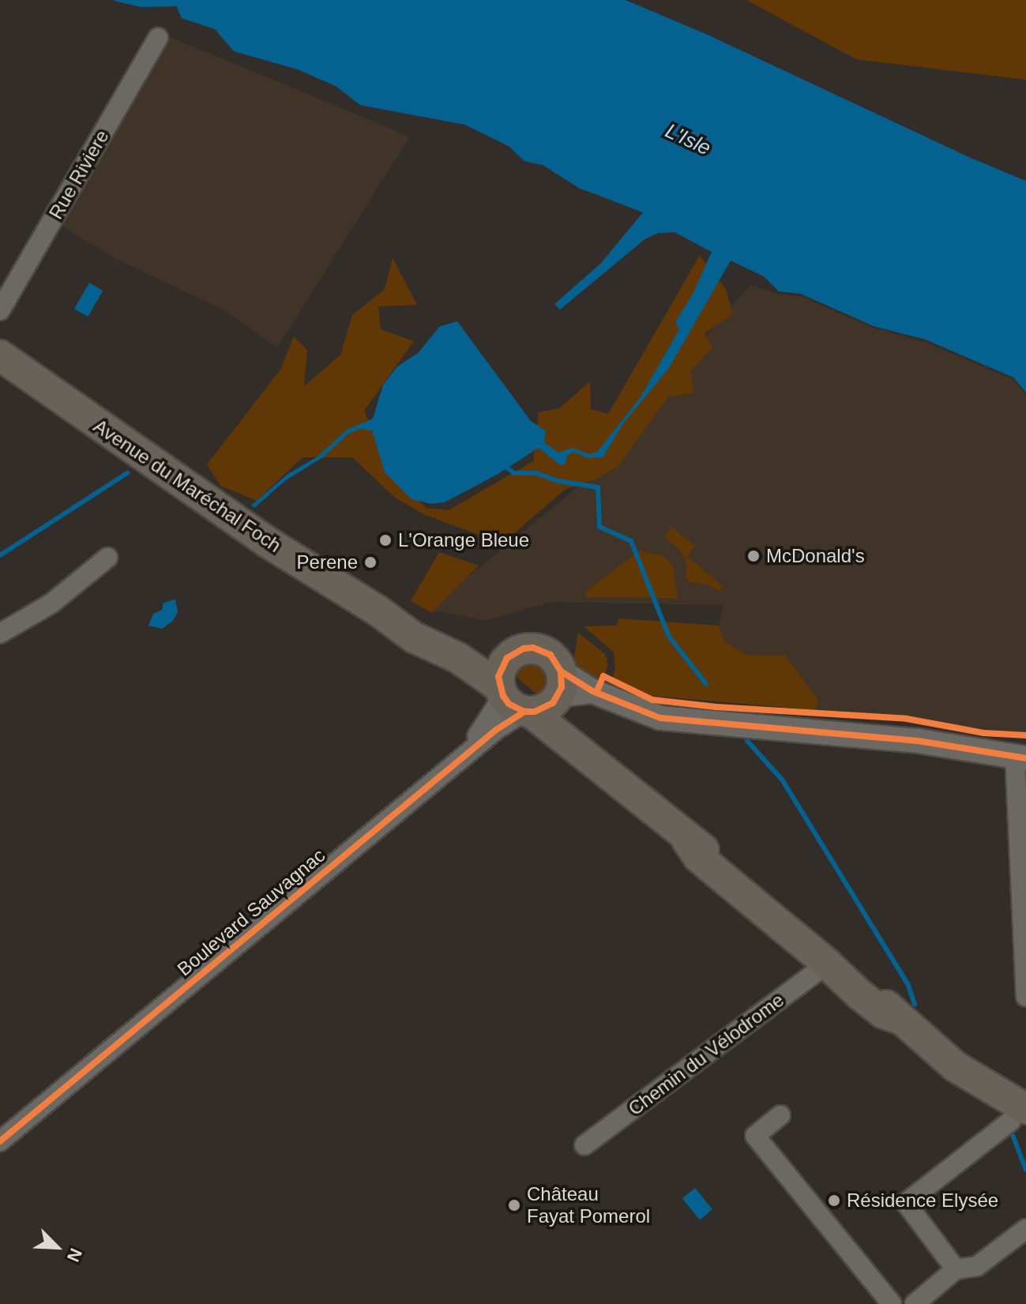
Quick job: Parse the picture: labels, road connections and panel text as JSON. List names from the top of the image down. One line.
{"streets":{"main road":["Avenue du Maréchal Foch"],"street":["Rue Riviere","Boulevard Sauvagnac","Chemin du Vélodrome"]},"crossings":[["Avenue du Maréchal Foch","Boulevard Sauvagnac"]],"water":["L'Isle"],"places":["L'Orange Bleue","McDonald's","Perene","Résidence Elysée","Château Fayat Pomerol"],"north":"bottom right"}
